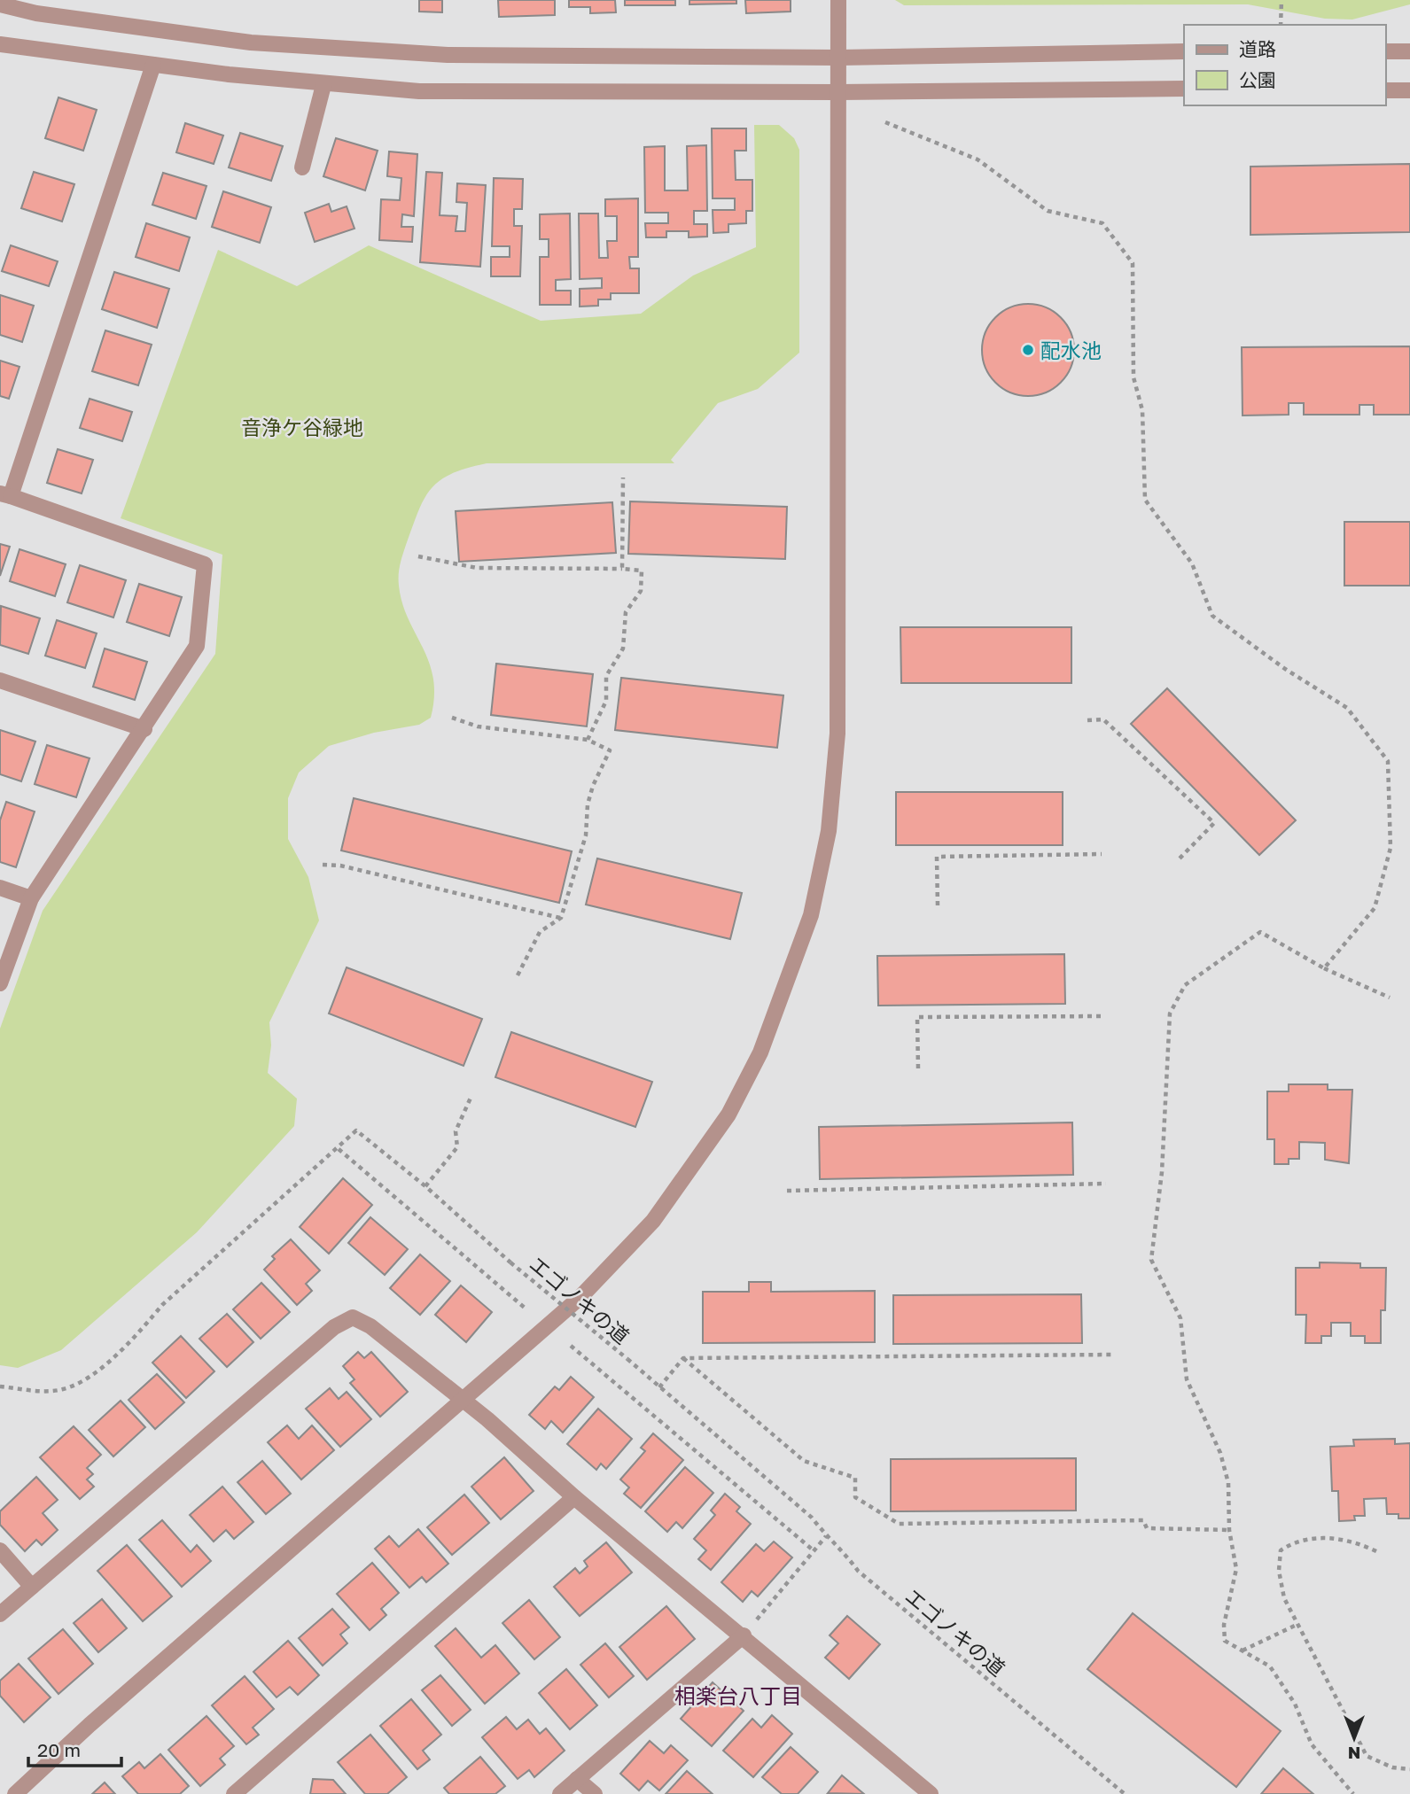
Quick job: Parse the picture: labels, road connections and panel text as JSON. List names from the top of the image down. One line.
{"streets":{"path":["エゴノキの道"]},"districts":["相楽台八丁目"],"parks":["音浄ケ谷緑地"],"places":["配水池"],"legend":["道路","公園"],"scale_bar":"20 m","north":"bottom"}
